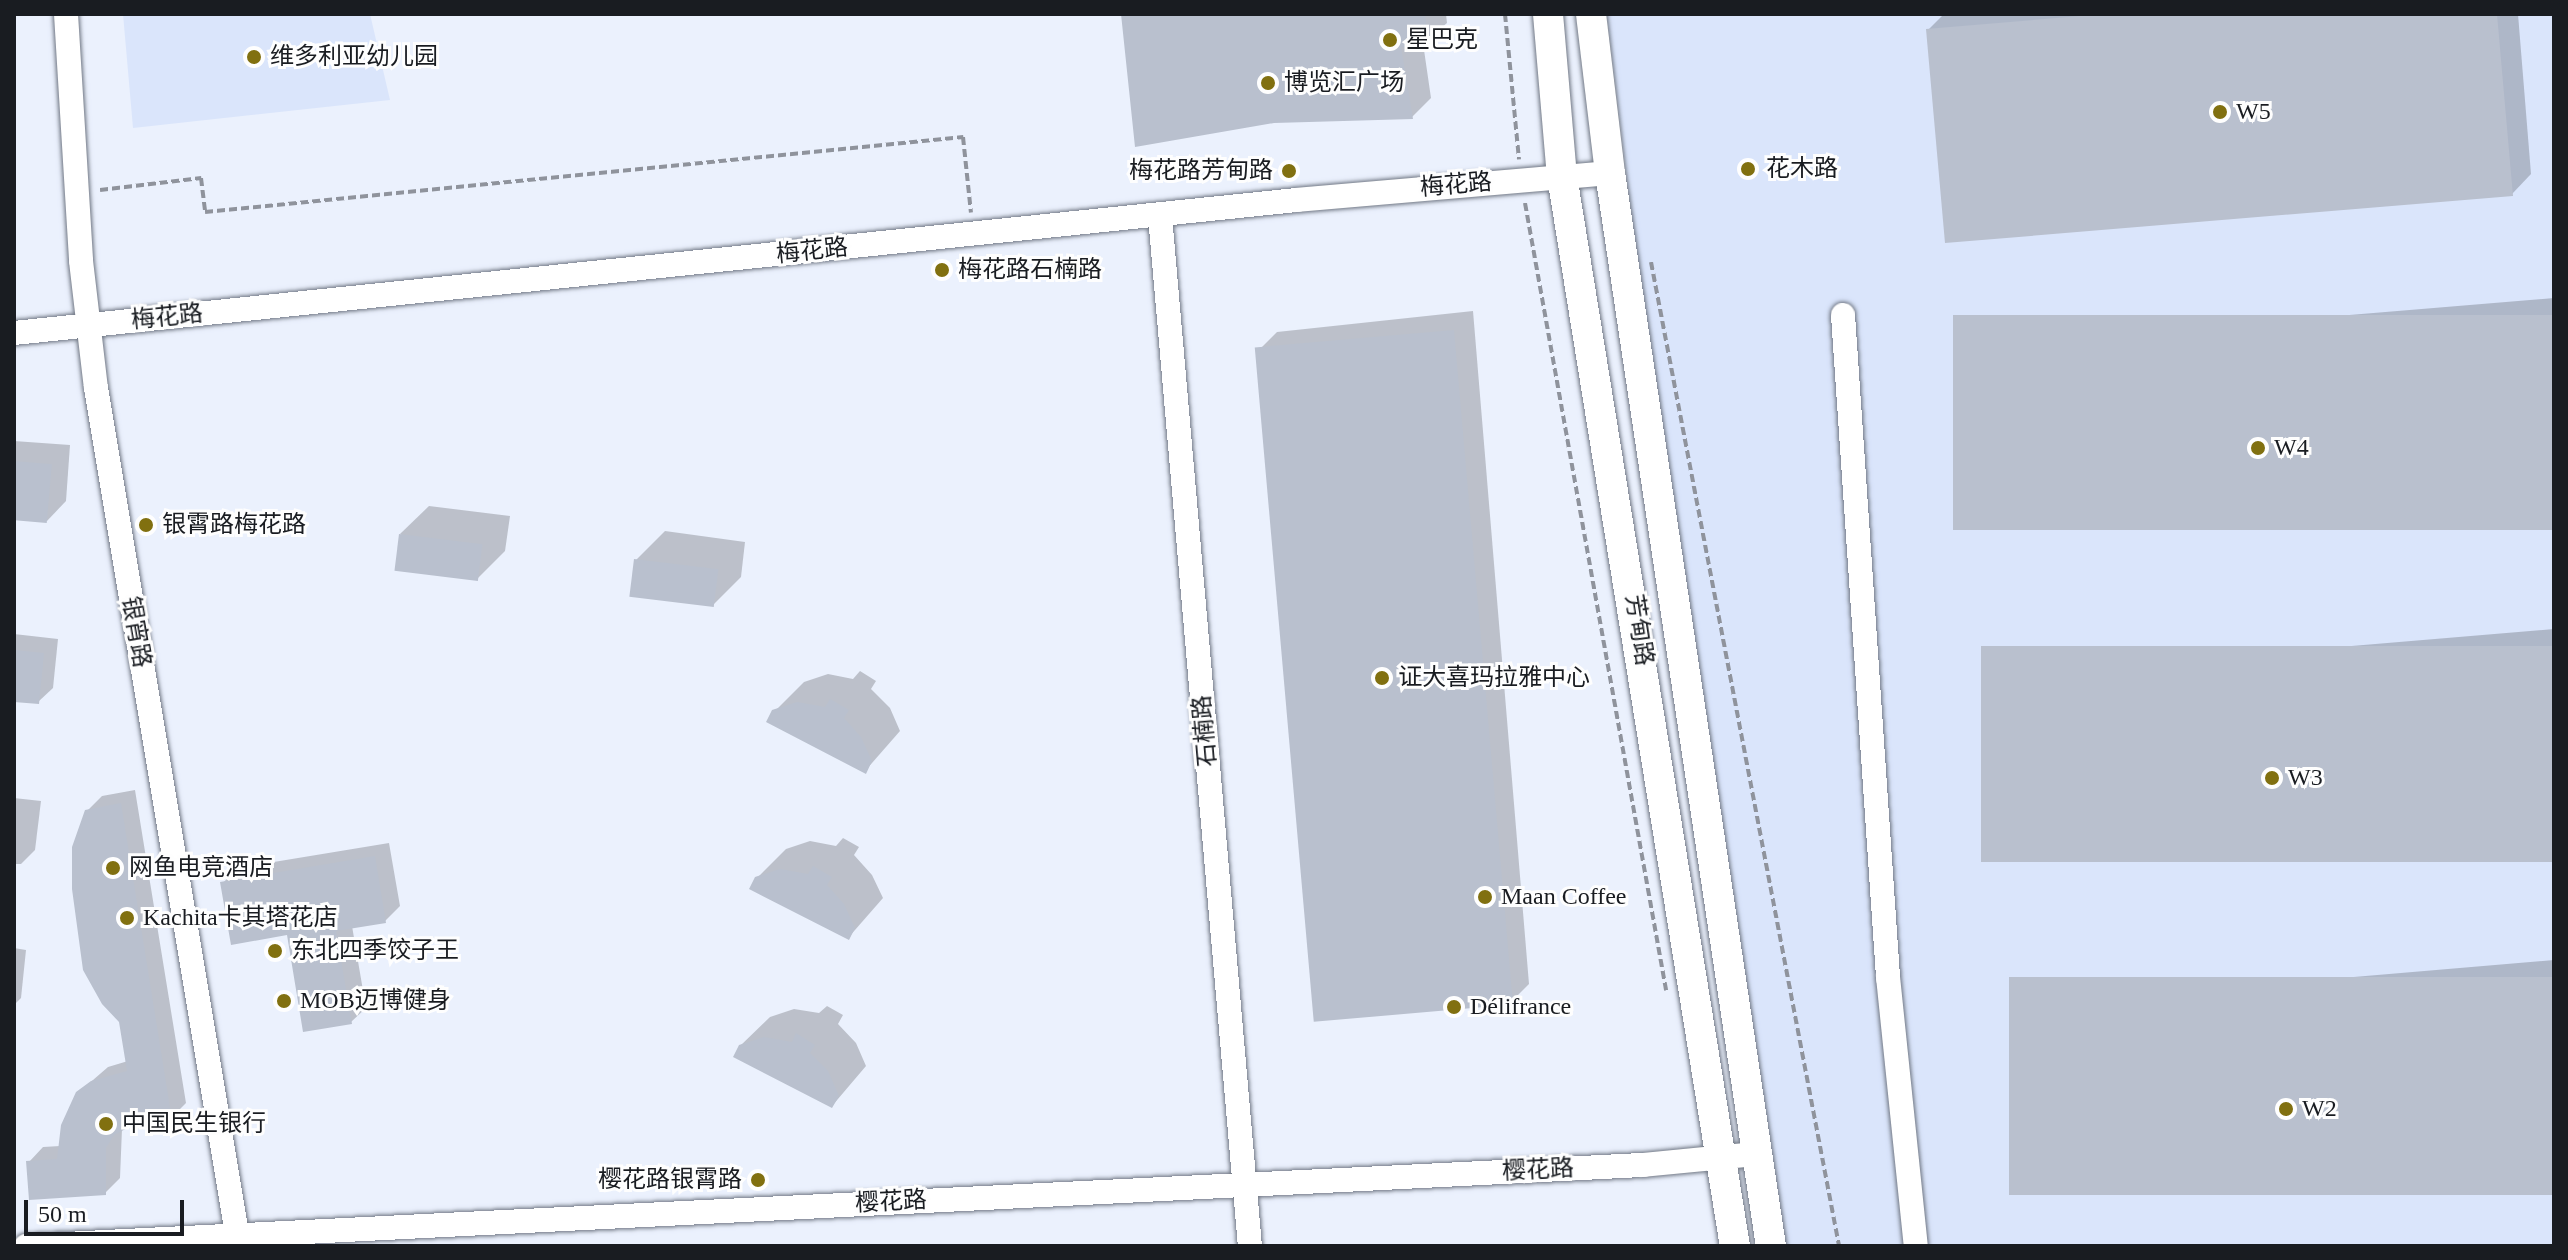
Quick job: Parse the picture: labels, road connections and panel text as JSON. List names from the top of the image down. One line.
{"streets":{"main road":["芳甸路"],"street":["梅花路","银宵路","石楠路","樱花路"]},"crossings":[["梅花路","芳甸路"],["梅花路","银宵路"],["梅花路","石楠路"],["芳甸路","樱花路"],["银宵路","樱花路"],["石楠路","樱花路"]],"places":["星巴克","维多利亚幼儿园","博览汇广场","W5","花木路","梅花路芳甸路","梅花路石楠路","W4","银霄路梅花路","证大喜玛拉雅中心","W3","网鱼电竞酒店","Maan Coffee","Kachita卡其塔花店","东北四季饺子王","MOB迈博健身","Délifrance","W2","中国民生银行","樱花路银霄路"],"scale_bar":"50 m"}
